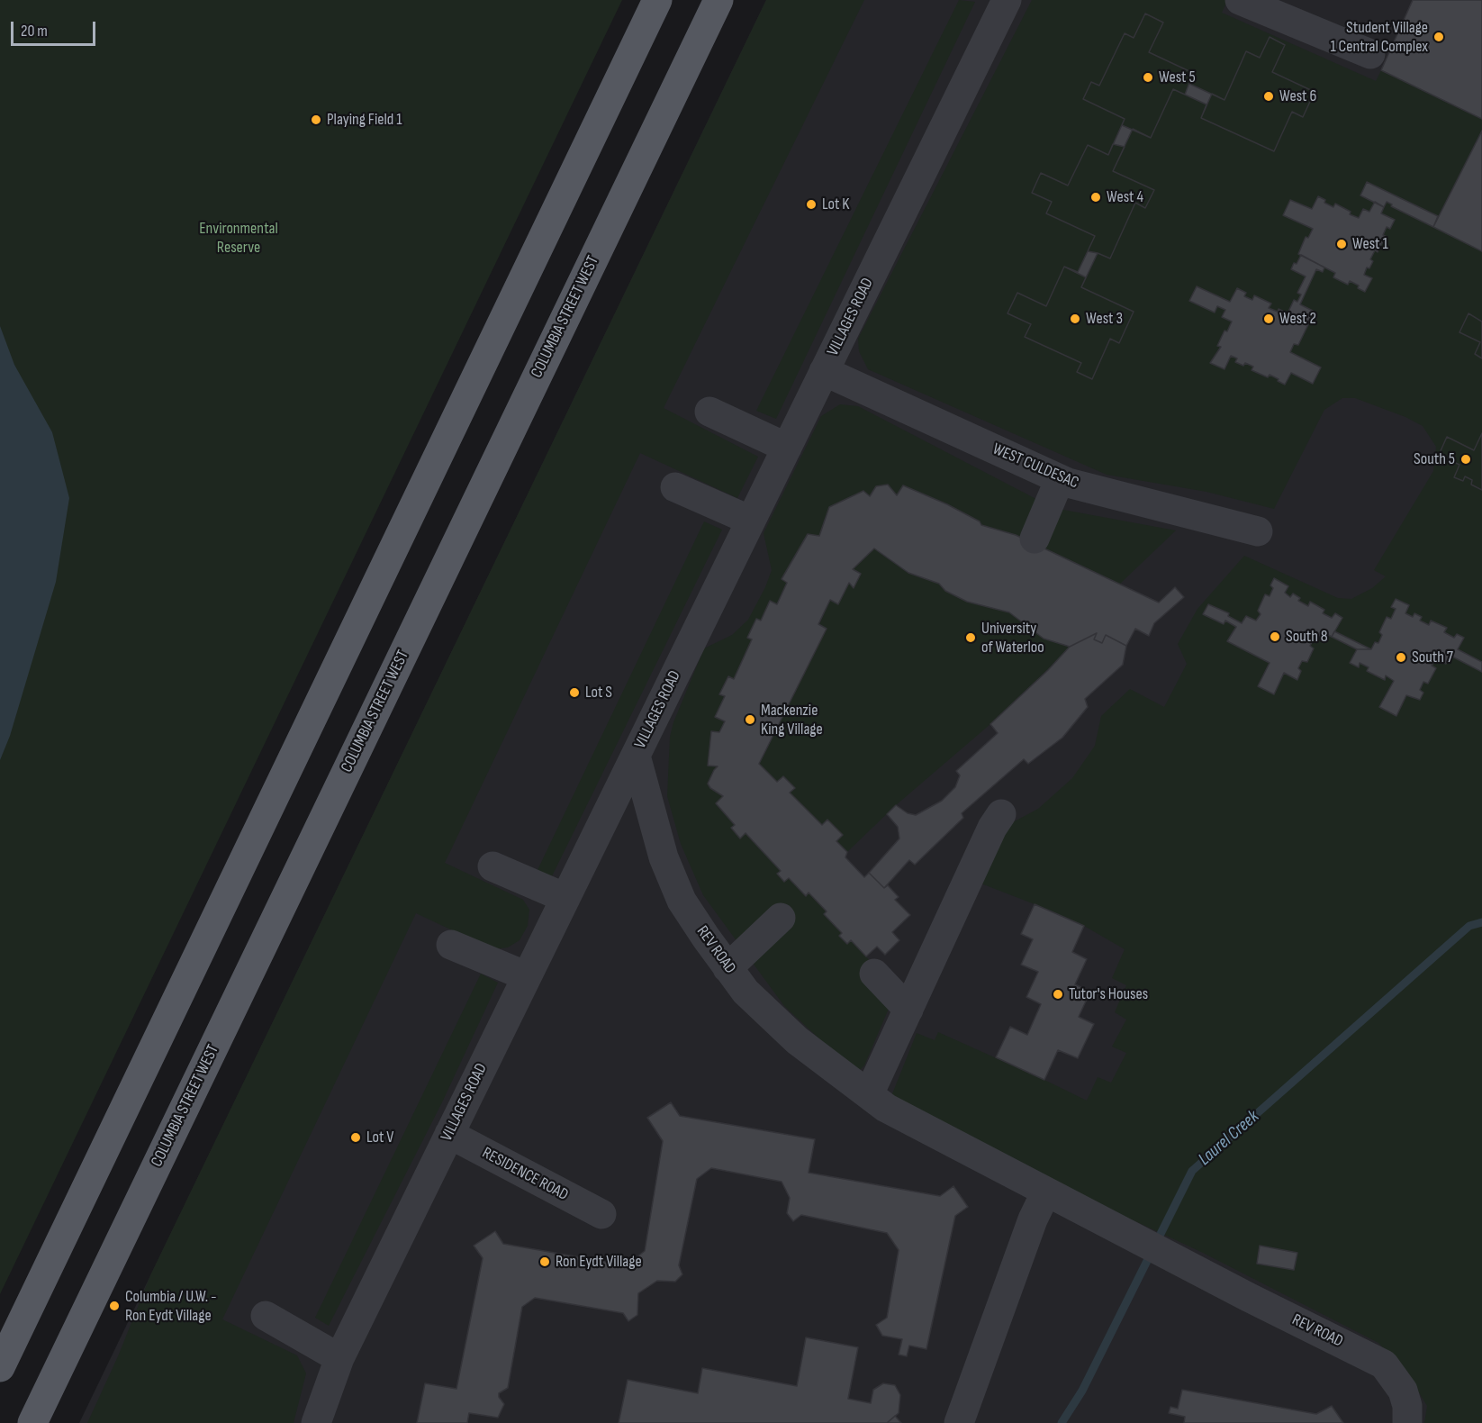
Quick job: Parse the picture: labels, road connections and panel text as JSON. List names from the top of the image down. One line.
{"streets":{"main road":["COLUMBIA STREET WEST"],"lane":["VILLAGES ROAD","WEST CULDESAC","REV ROAD","RESIDENCE ROAD"]},"crossings":[["VILLAGES ROAD","WEST CULDESAC"],["VILLAGES ROAD","REV ROAD"],["VILLAGES ROAD","RESIDENCE ROAD"]],"water":["Laurel Creek"],"parks":["Environmental Reserve"],"places":["Student Village 1 Central Complex","West 5","West 6","Playing Field 1","West 4","Lot K","West 1","West 3","West 2","South 5","South 8","University of Waterloo","South 7","Lot S","Mackenzie King Village","Tutor's Houses","Lot V","Ron Eydt Village","Columbia / U.W. - Ron Eydt Village"],"scale_bar":"20 m"}
